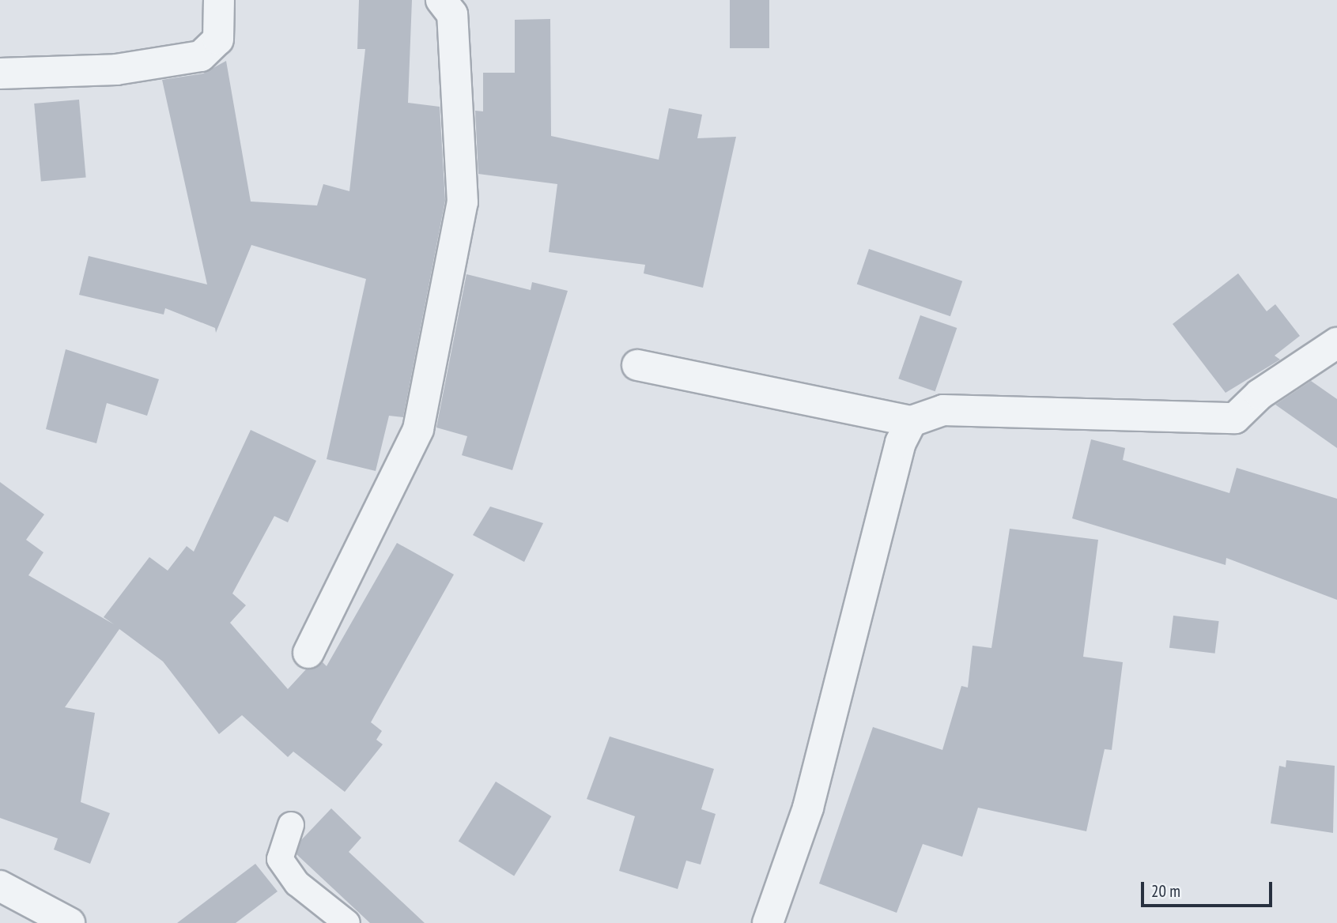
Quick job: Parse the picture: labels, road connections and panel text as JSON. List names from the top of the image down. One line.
{"scale_bar":"20 m"}
